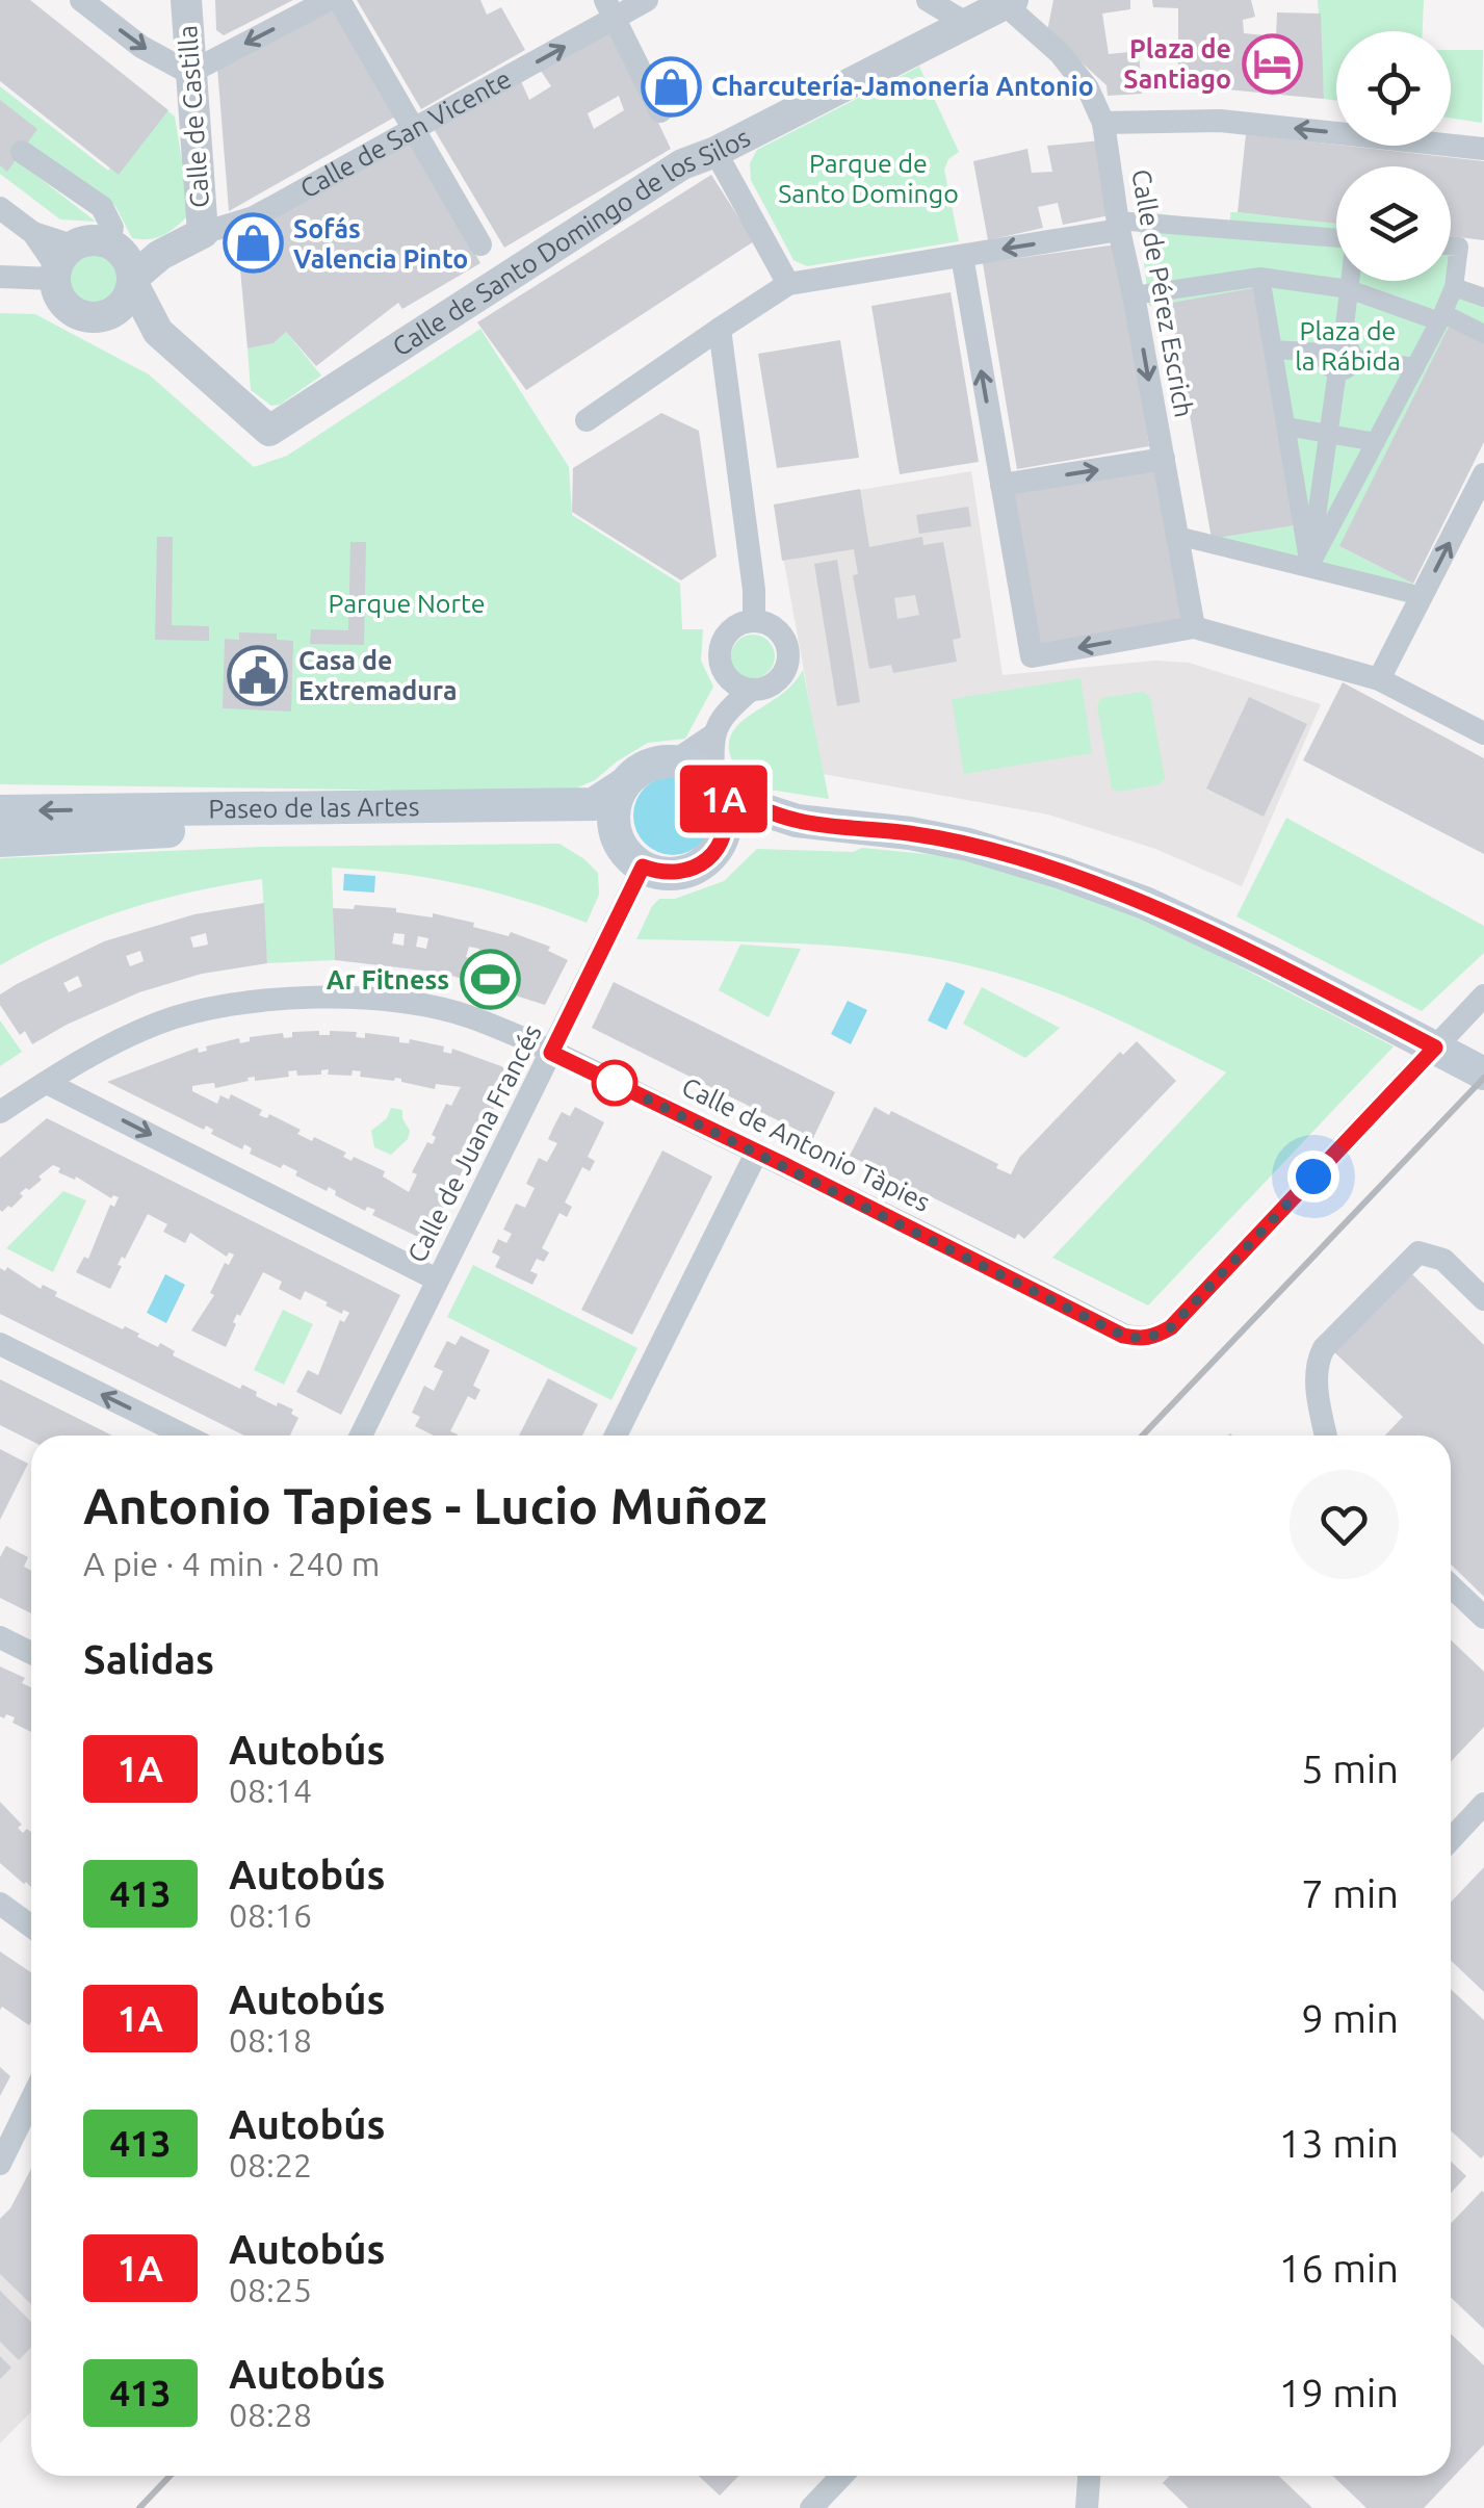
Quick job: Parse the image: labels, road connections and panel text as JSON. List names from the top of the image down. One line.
{"streets":{"main road":["Paseo de las Artes"],"street":["Calle de Castilla","Calle de San Vicente","Calle de Santo Domingo de los Silos","Calle de Pérez Escrich","Calle de Juana Francés","Calle de Antonio Tàpies"]},"crossings":[["Calle de Castilla","Calle de San Vicente"],["Calle de San Vicente","Calle de Santo Domingo de los Silos"],["Calle de Santo Domingo de los Silos","Calle de Pérez Escrich"],["Paseo de las Artes","Calle de Juana Francés"],["Calle de Juana Francés","Calle de Antonio Tàpies"]],"one_way":["Calle de San Vicente"],"parks":["Parque de Santo Domingo","Plaza de la Rábida","Parque Norte"],"places":{"hotel":["Plaza de Santiago"],"shop":["Charcutería-Jamonería Antonio","Sofás Valencia Pinto"],"public building":["Casa de Extremadura"],"sports":["Ar Fitness"]},"lines":["bus line 1A"],"page":{"on_map":"1A","heading":[["Antonio Tapies - Lucio Muñoz","A pie · 4 min · 240 m"],"Salidas"],"list":[{"mark":"1A","name":"Autobús","note":"08:14","value":"5 min"},{"mark":"413","name":"Autobús","note":"08:16","value":"7 min"},{"mark":"1A","name":"Autobús","note":"08:18","value":"9 min"},{"mark":"413","name":"Autobús","note":"08:22","value":"13 min"},{"mark":"1A","name":"Autobús","note":"08:25","value":"16 min"},{"mark":"413","name":"Autobús","note":"08:28","value":"19 min"}]}}
